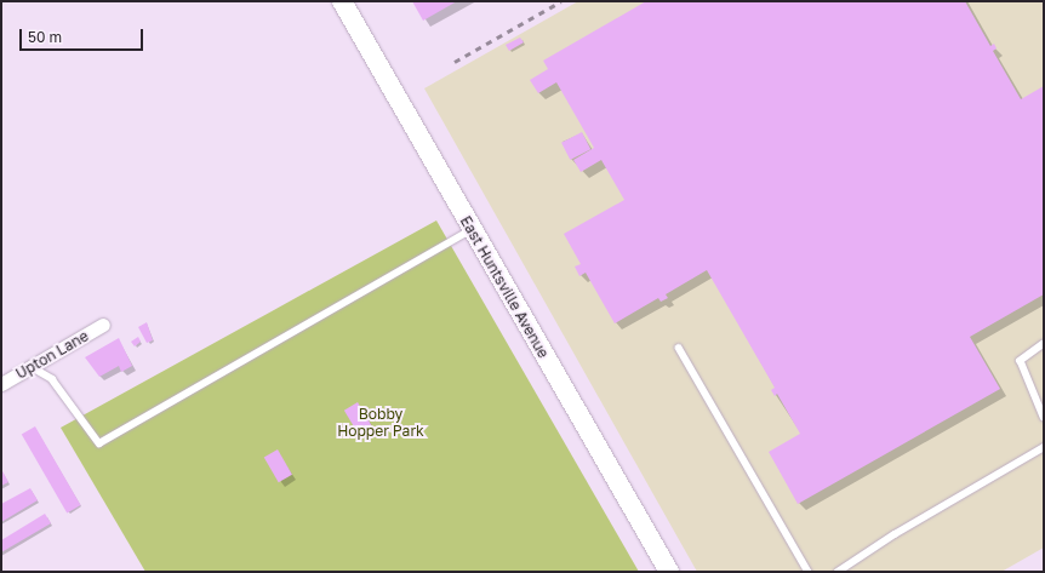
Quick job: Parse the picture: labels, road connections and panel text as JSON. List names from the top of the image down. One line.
{"streets":{"main road":["East Huntsville Avenue"],"street":["Upton Lane"]},"parks":["Bobby Hopper Park"],"scale_bar":"50 m"}
